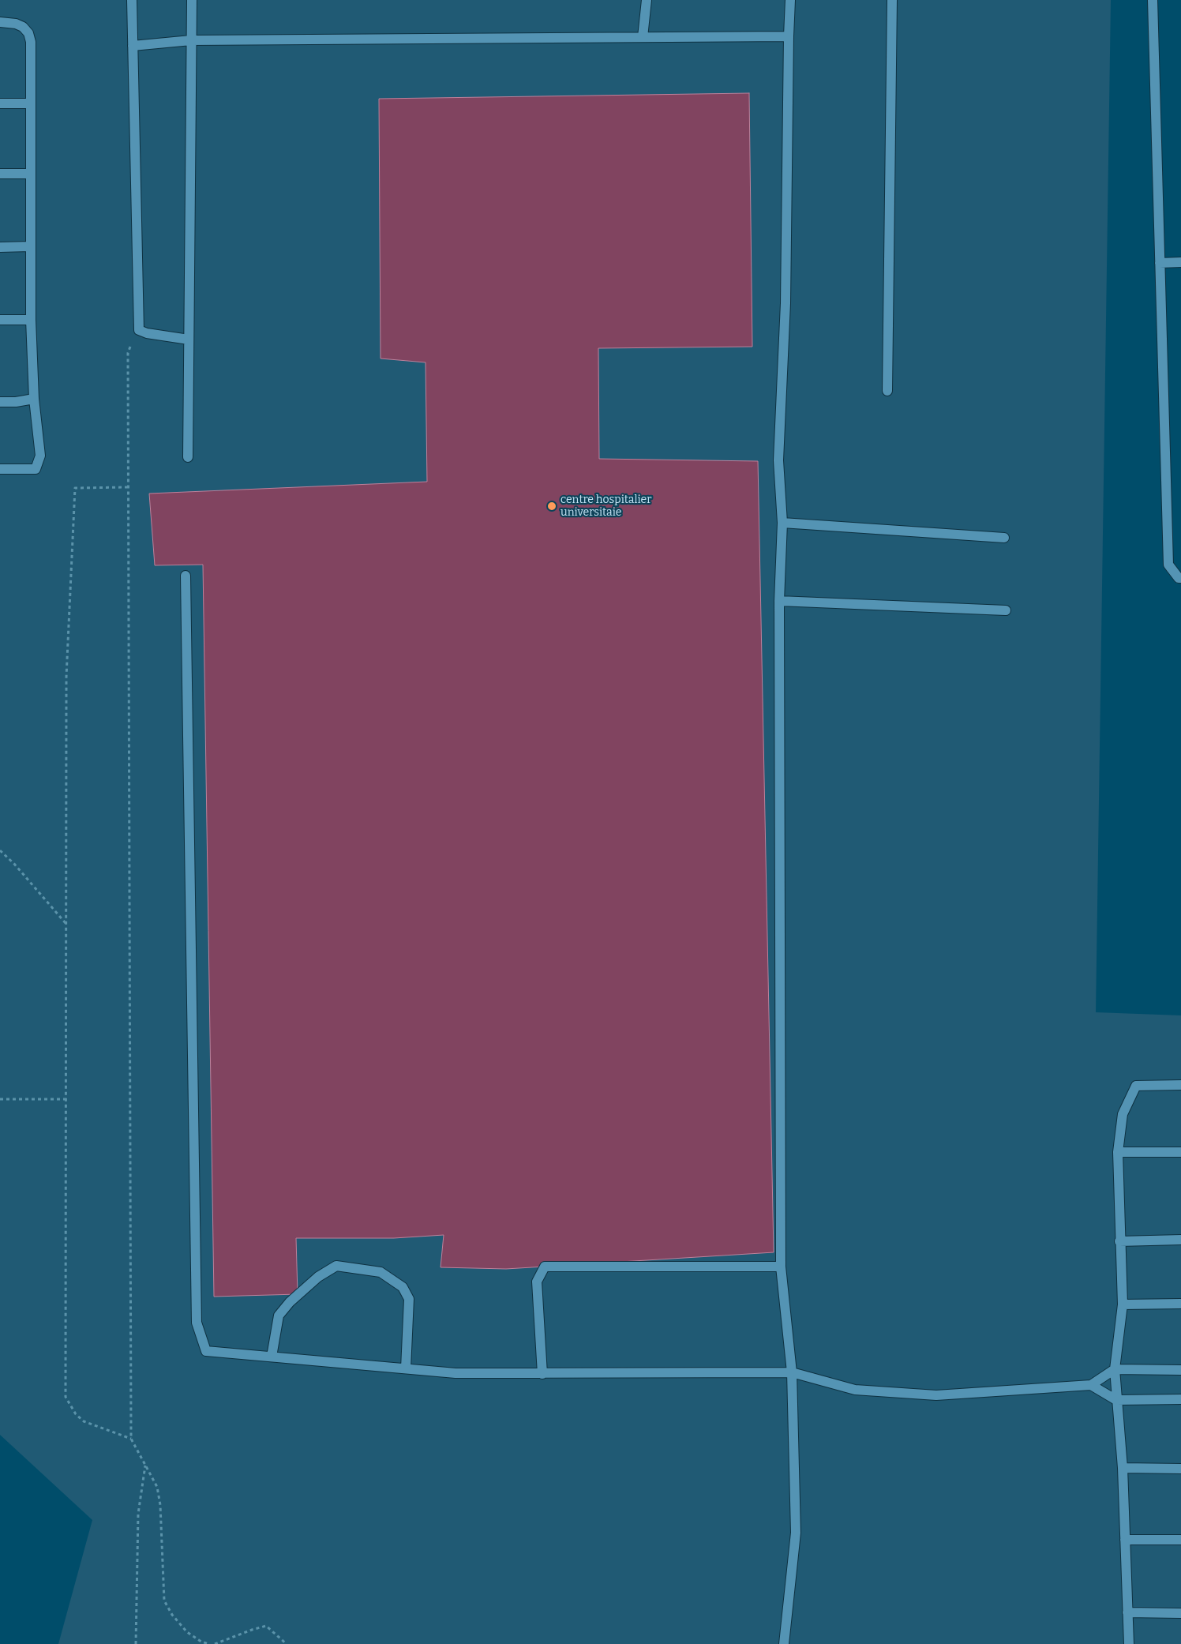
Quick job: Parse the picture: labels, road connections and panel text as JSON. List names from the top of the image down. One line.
{"places":["centre hospitalier universitaie"]}
